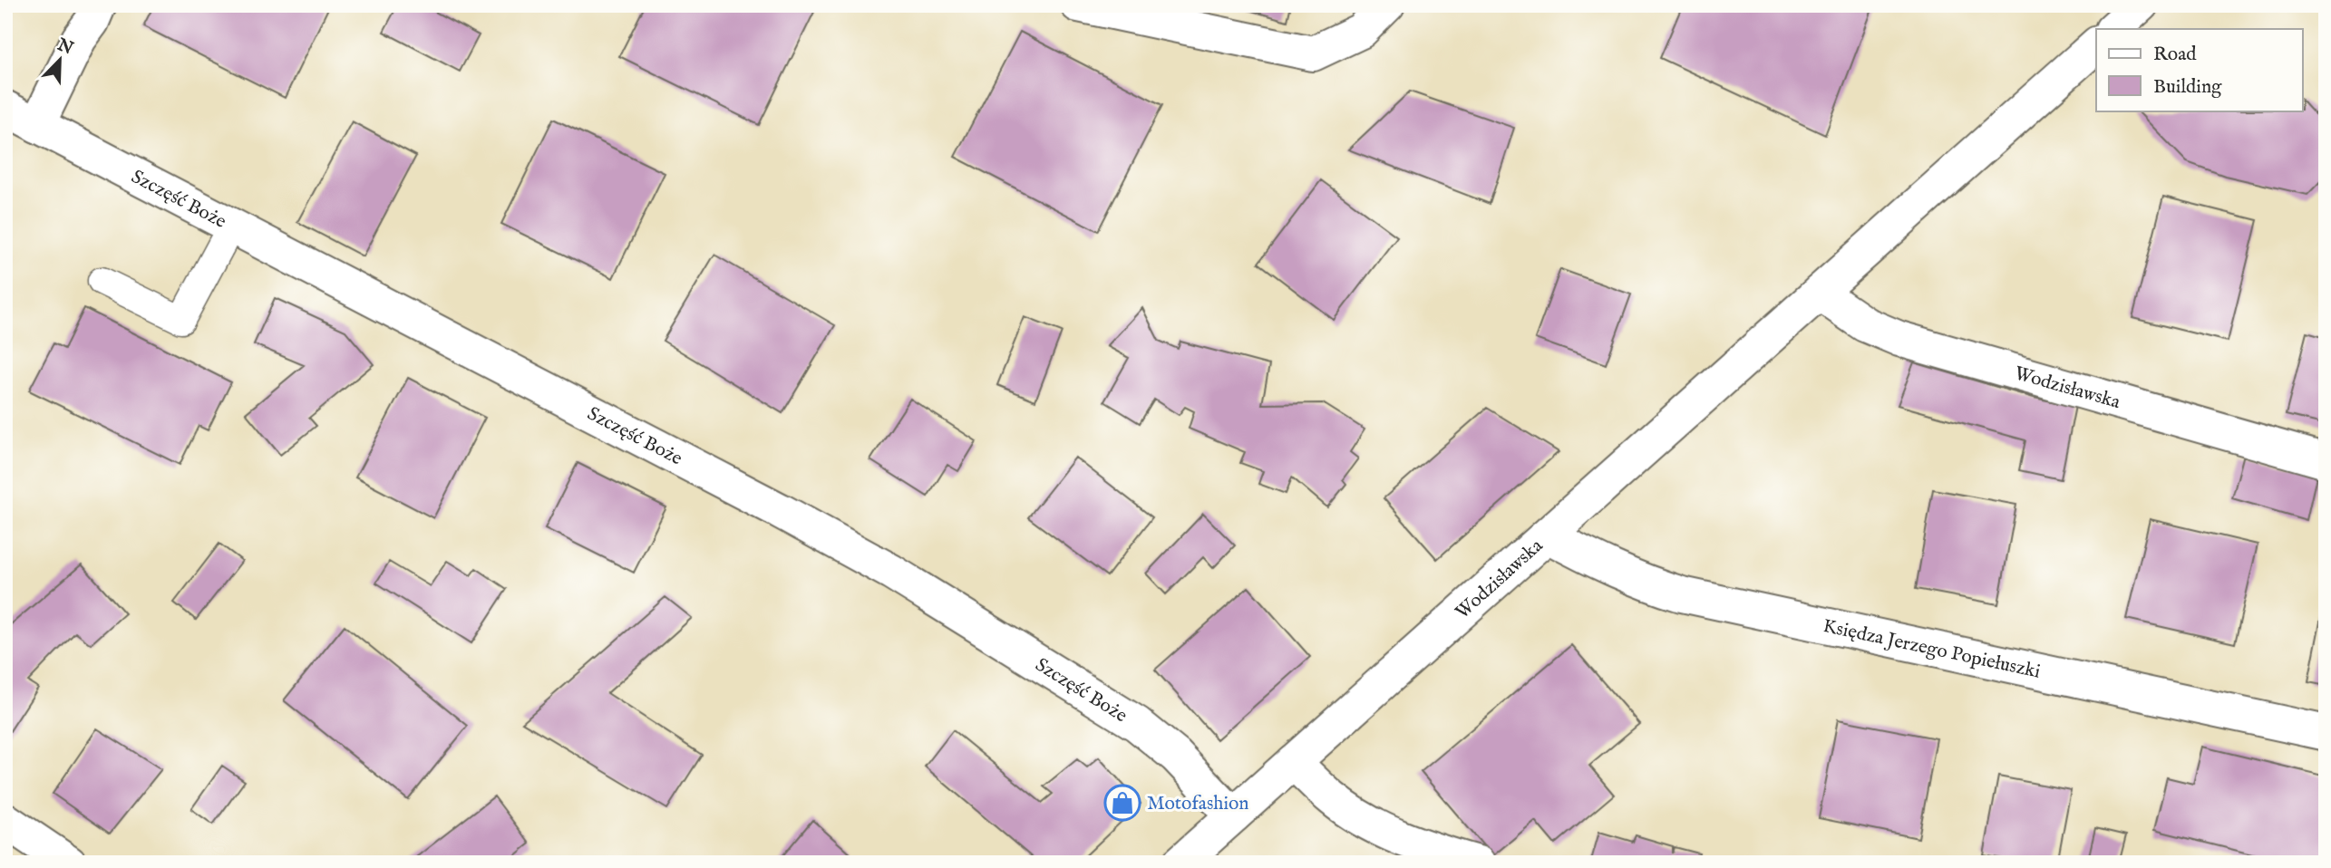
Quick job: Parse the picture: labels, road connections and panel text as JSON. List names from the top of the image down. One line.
{"streets":{"street":["Szczęść Boże","Wodzisławska","Księdza Jerzego Popiełuszki"]},"crossings":[["Szczęść Boże","Wodzisławska"],["Wodzisławska","Księdza Jerzego Popiełuszki"]],"places":{"shop":["Motofashion"]},"legend":["Road","Building"],"north":"top right"}
